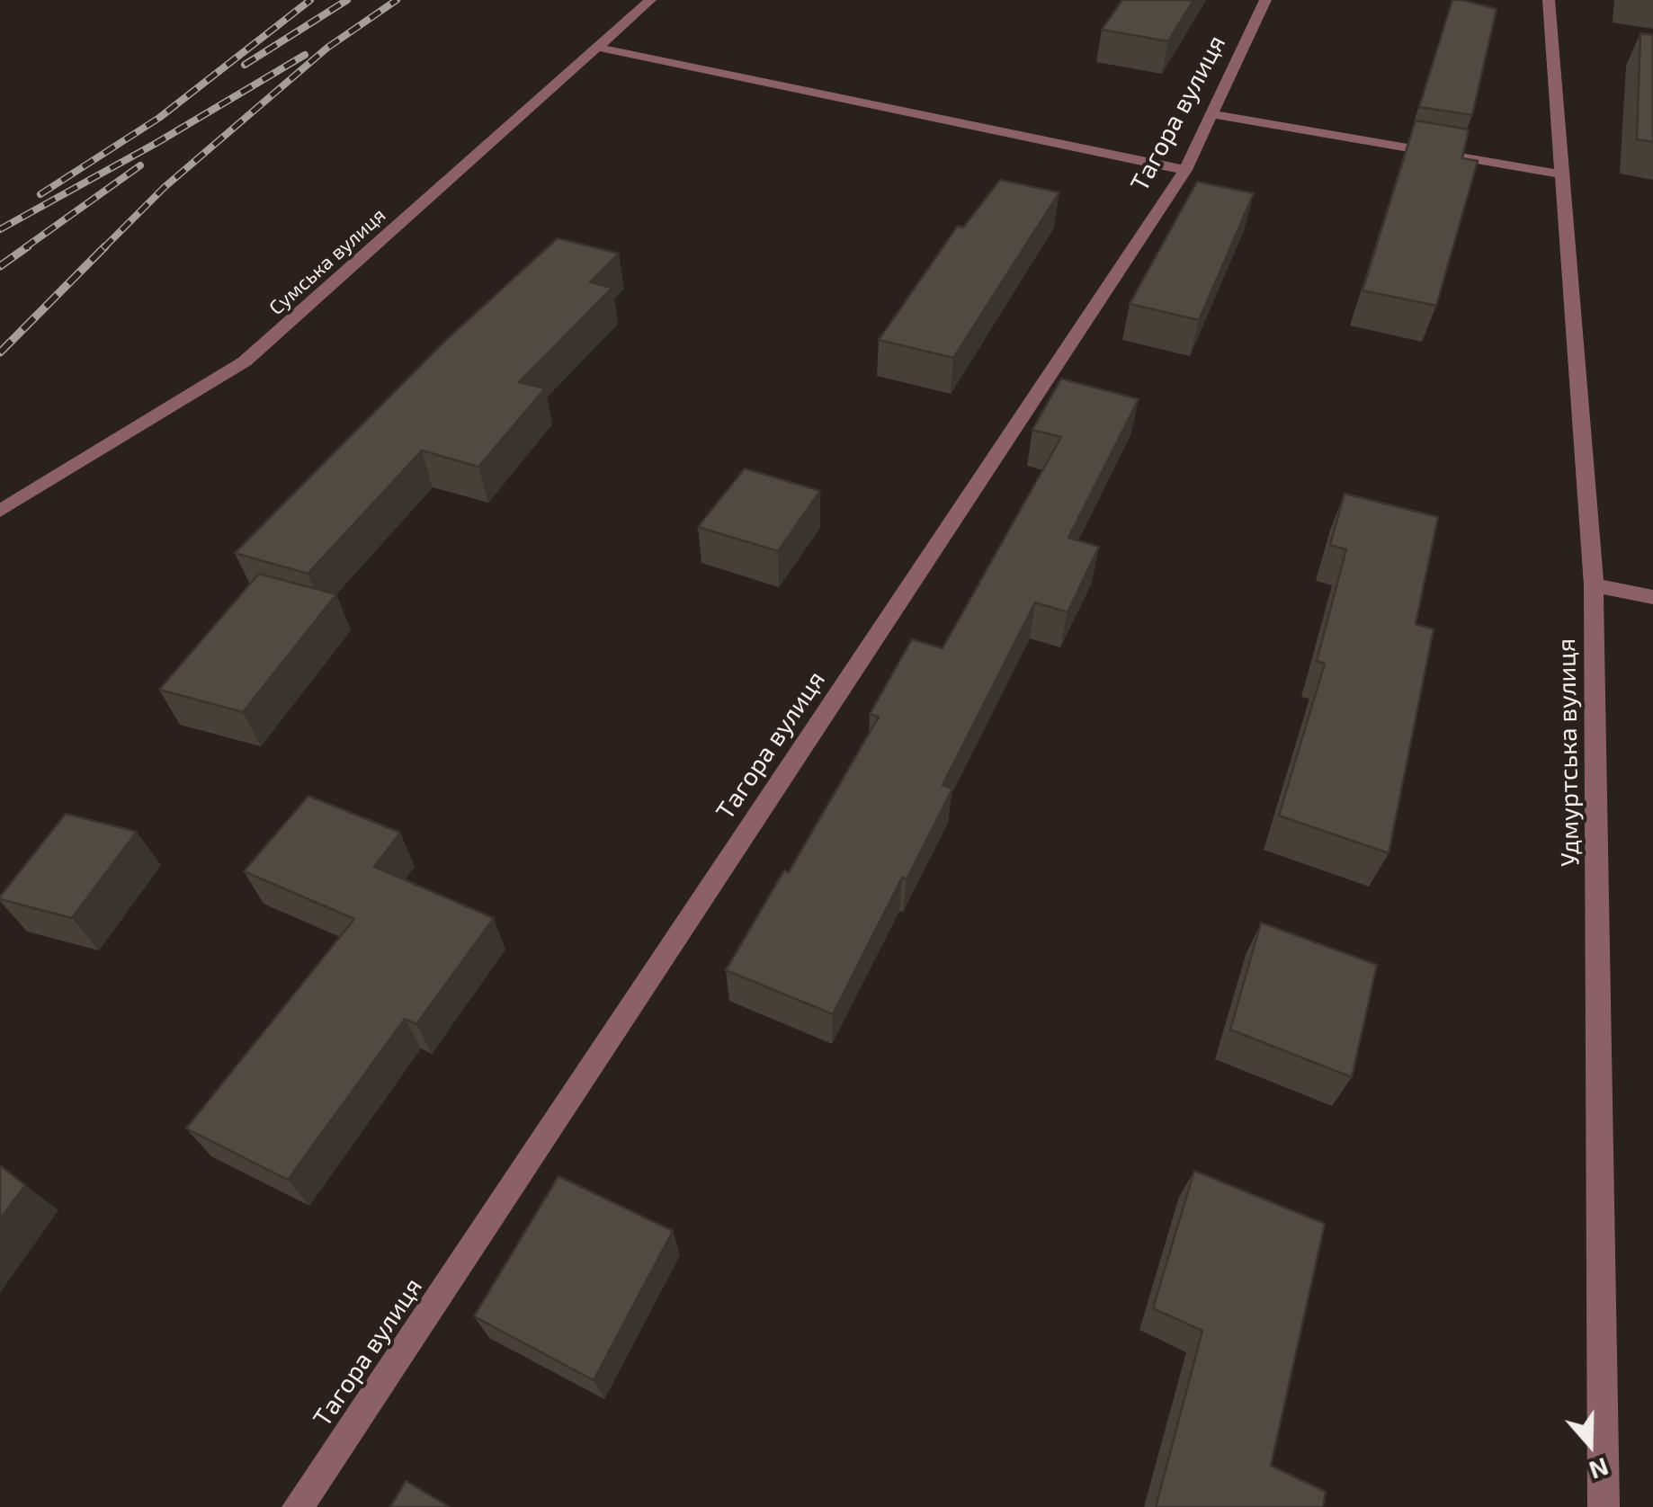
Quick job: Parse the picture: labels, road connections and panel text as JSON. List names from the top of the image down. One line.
{"streets":{"street":["Тагора вулиця","Сумська вулиця","Удмуртська вулиця"]},"north":"bottom"}
